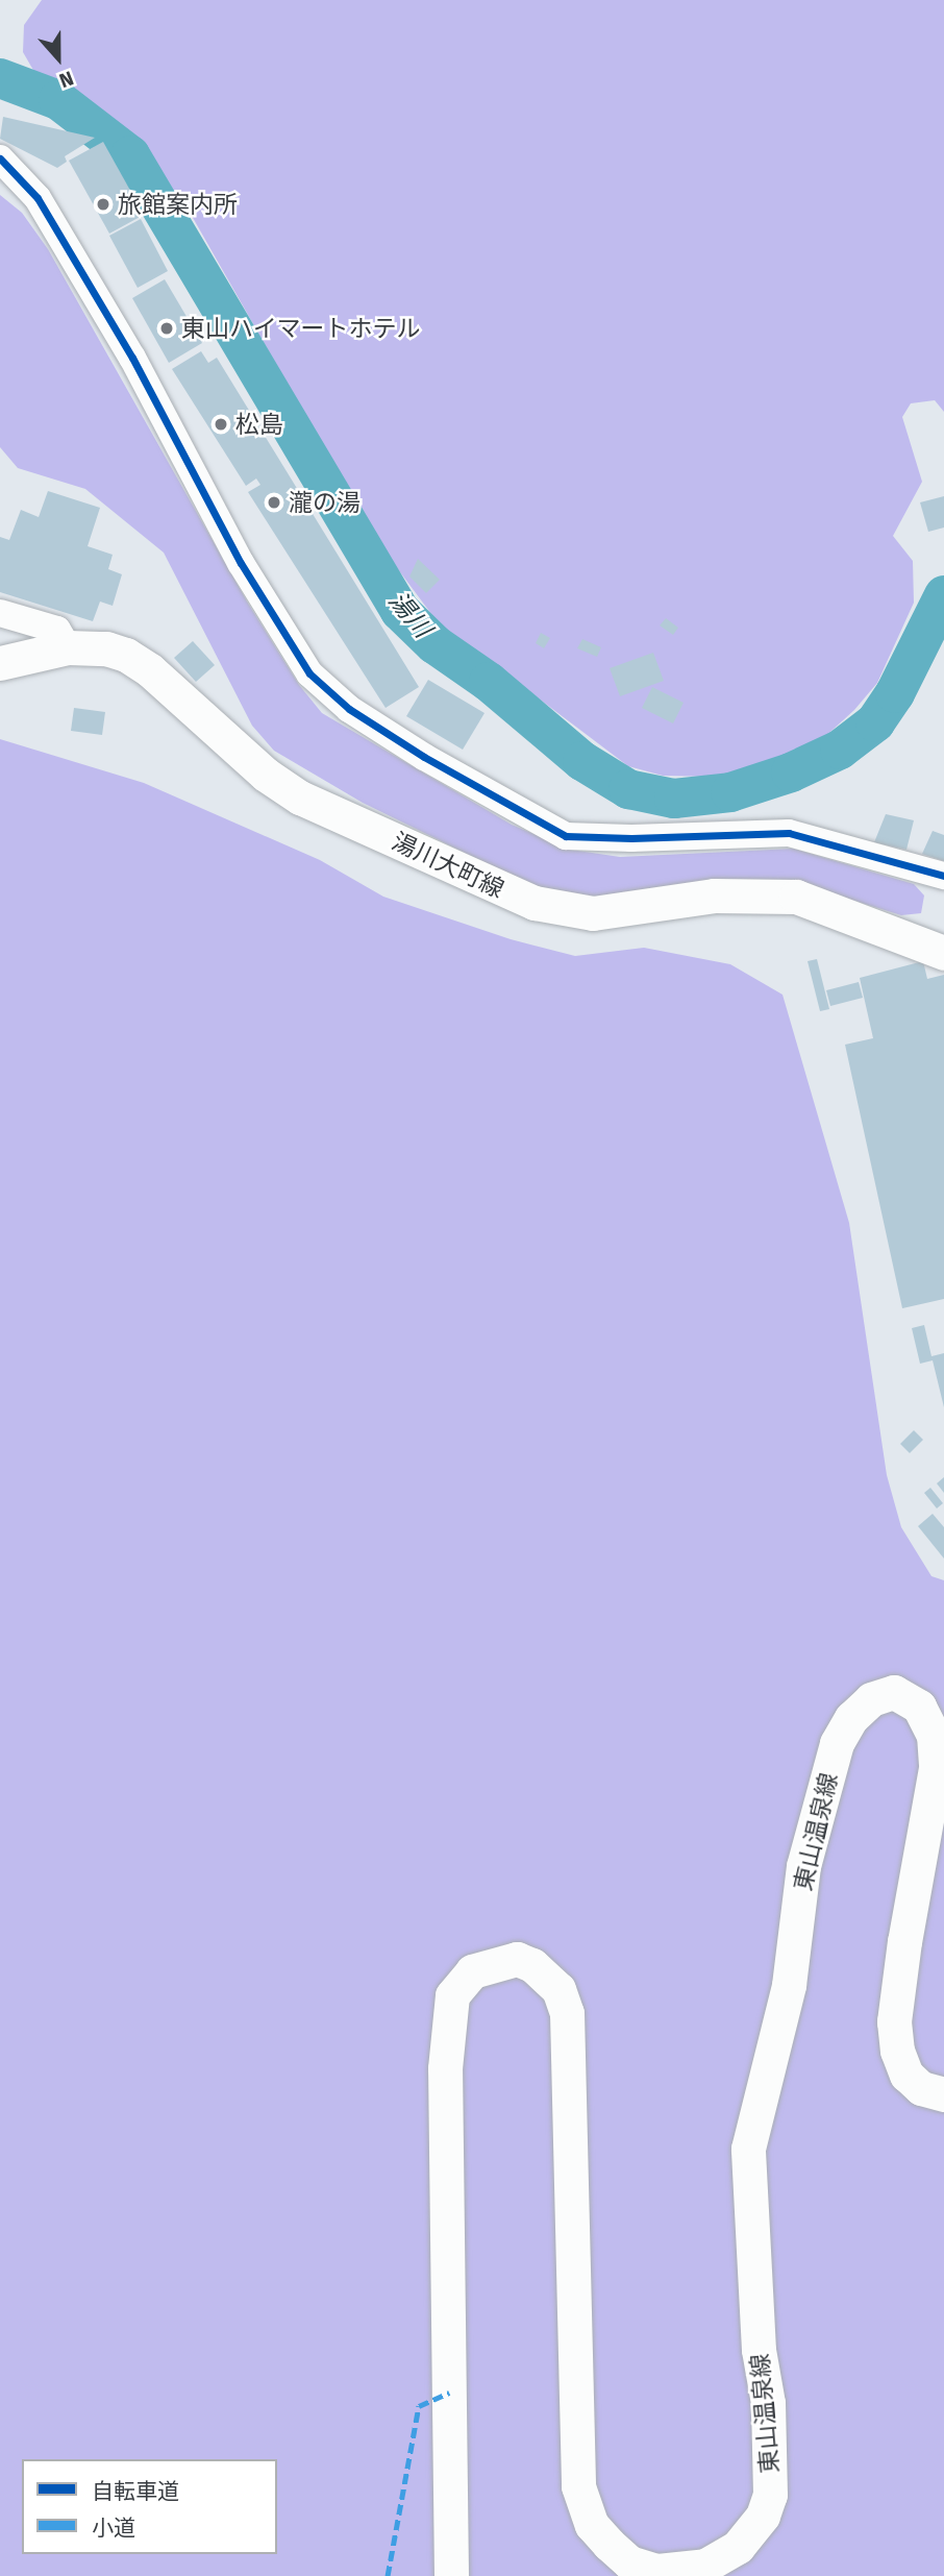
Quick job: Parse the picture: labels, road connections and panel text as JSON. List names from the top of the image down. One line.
{"streets":{"main road":["湯川大町線","東山温泉線"]},"water":["湯川"],"places":["旅館案内所","東山ハイマートホテル","松島","瀧の湯"],"legend":["自転車道","小道"],"north":"bottom"}
